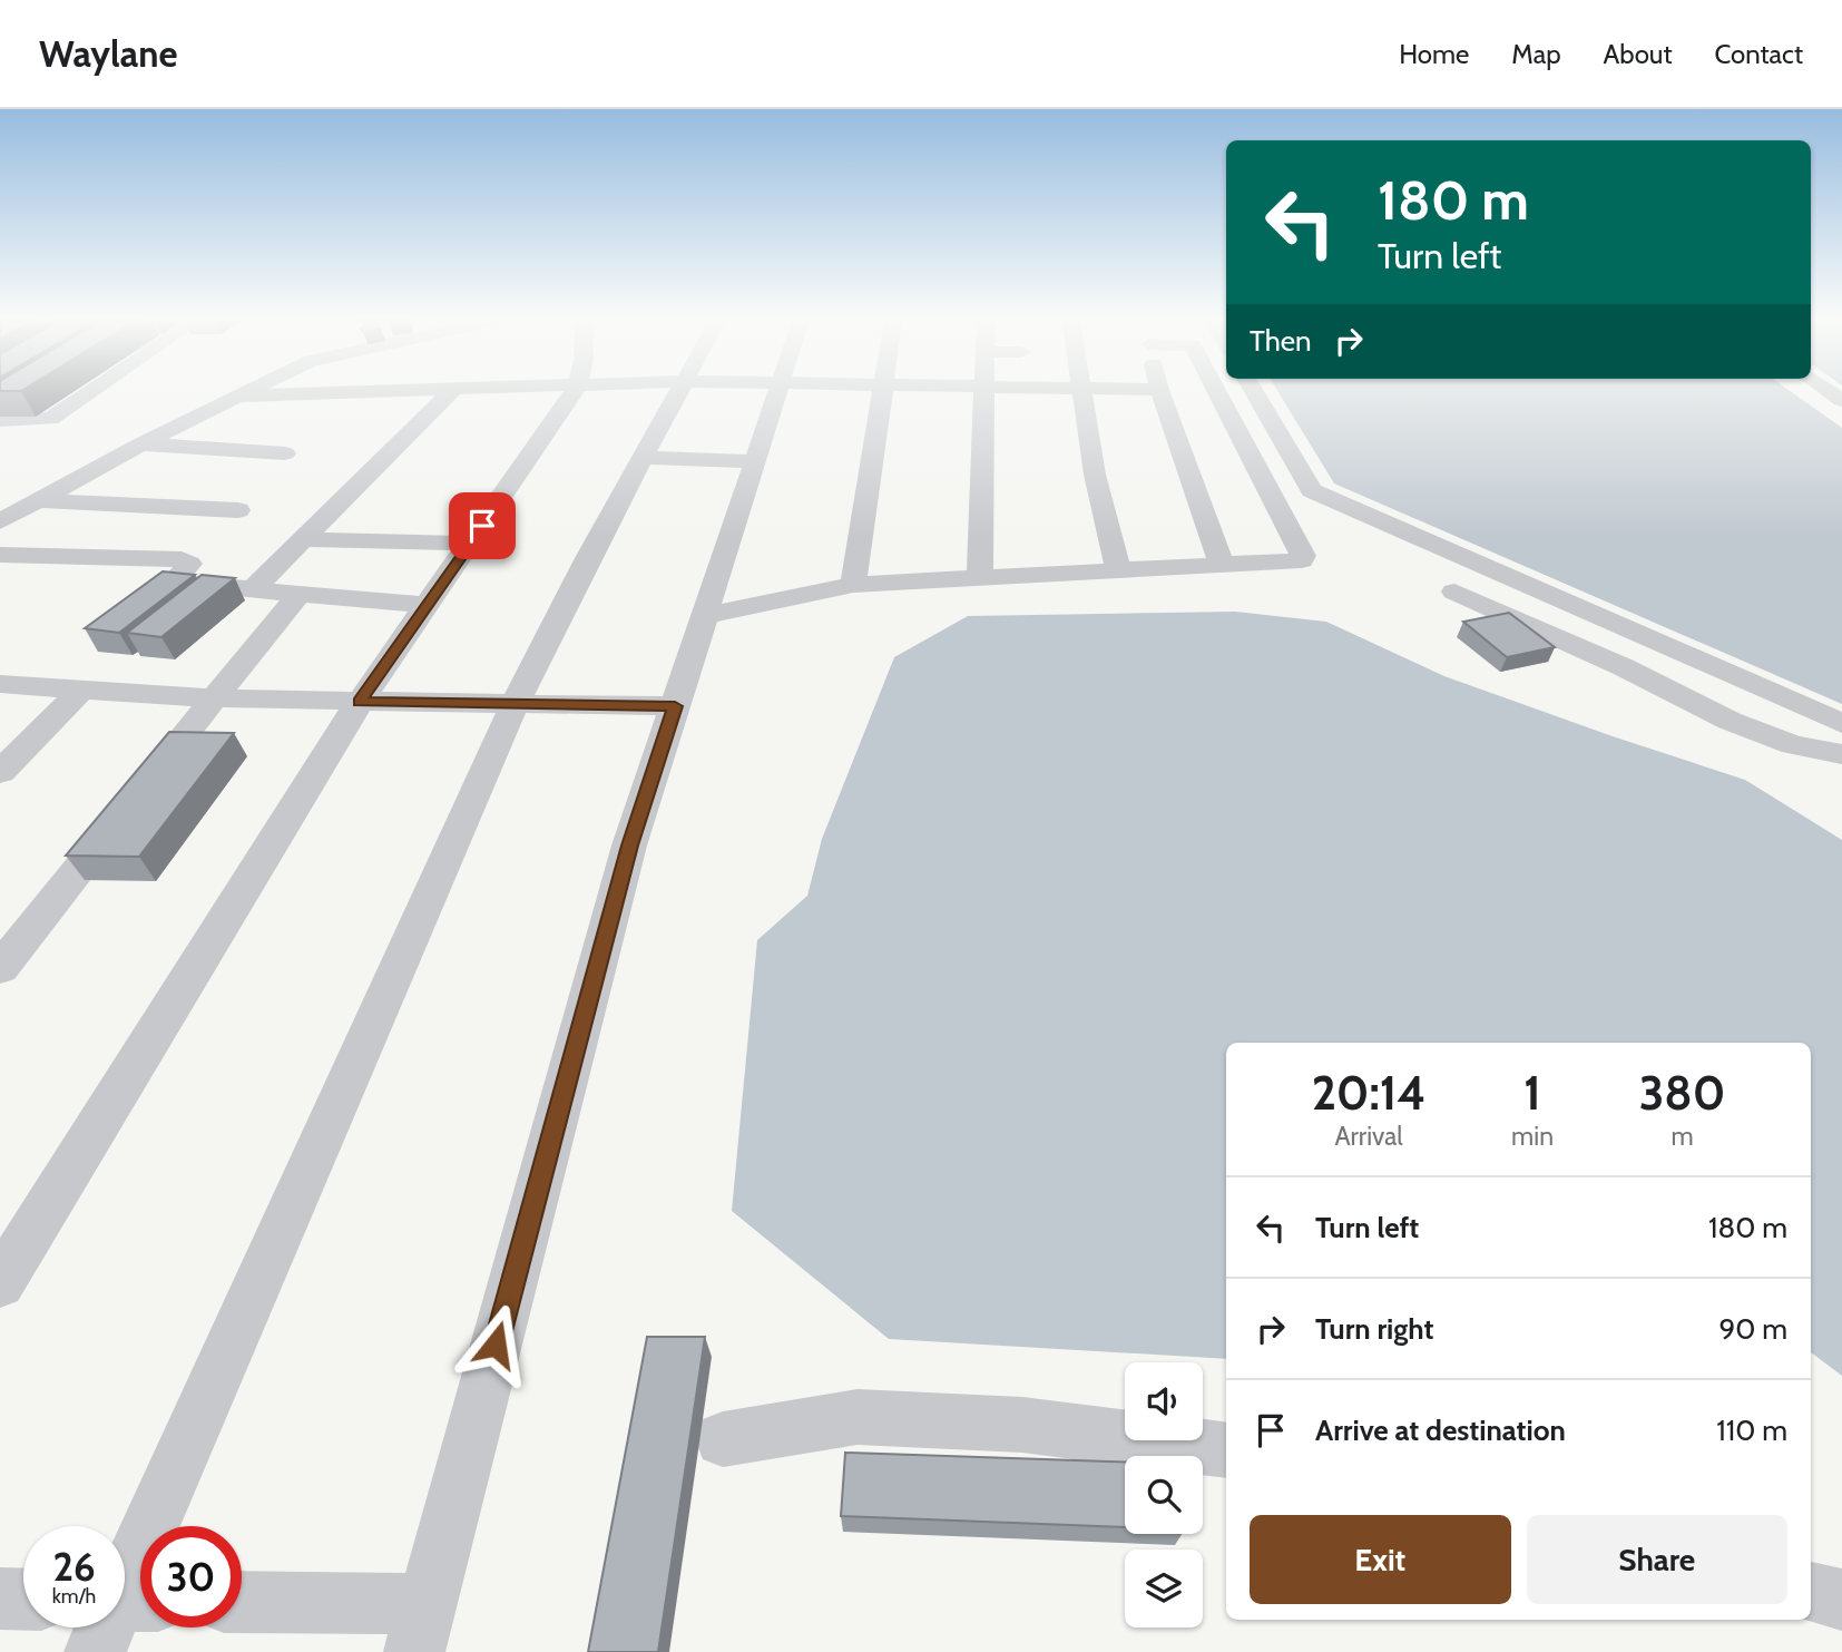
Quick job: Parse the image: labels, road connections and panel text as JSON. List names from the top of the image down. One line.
{"page":{"header":"Waylane","nav":["Home","Map","About","Contact"],"turn":["180 m","Turn left"],"then":"Then","eta":["20:14","Arrival","1","min","380","m"],"list":[{"name":"Turn left","value":"180 m"},{"name":"Turn right","value":"90 m"},{"name":"Arrive at destination","value":"110 m"}],"buttons":["Exit","Share"],"speed":"26 km/h","limit":"30"}}
